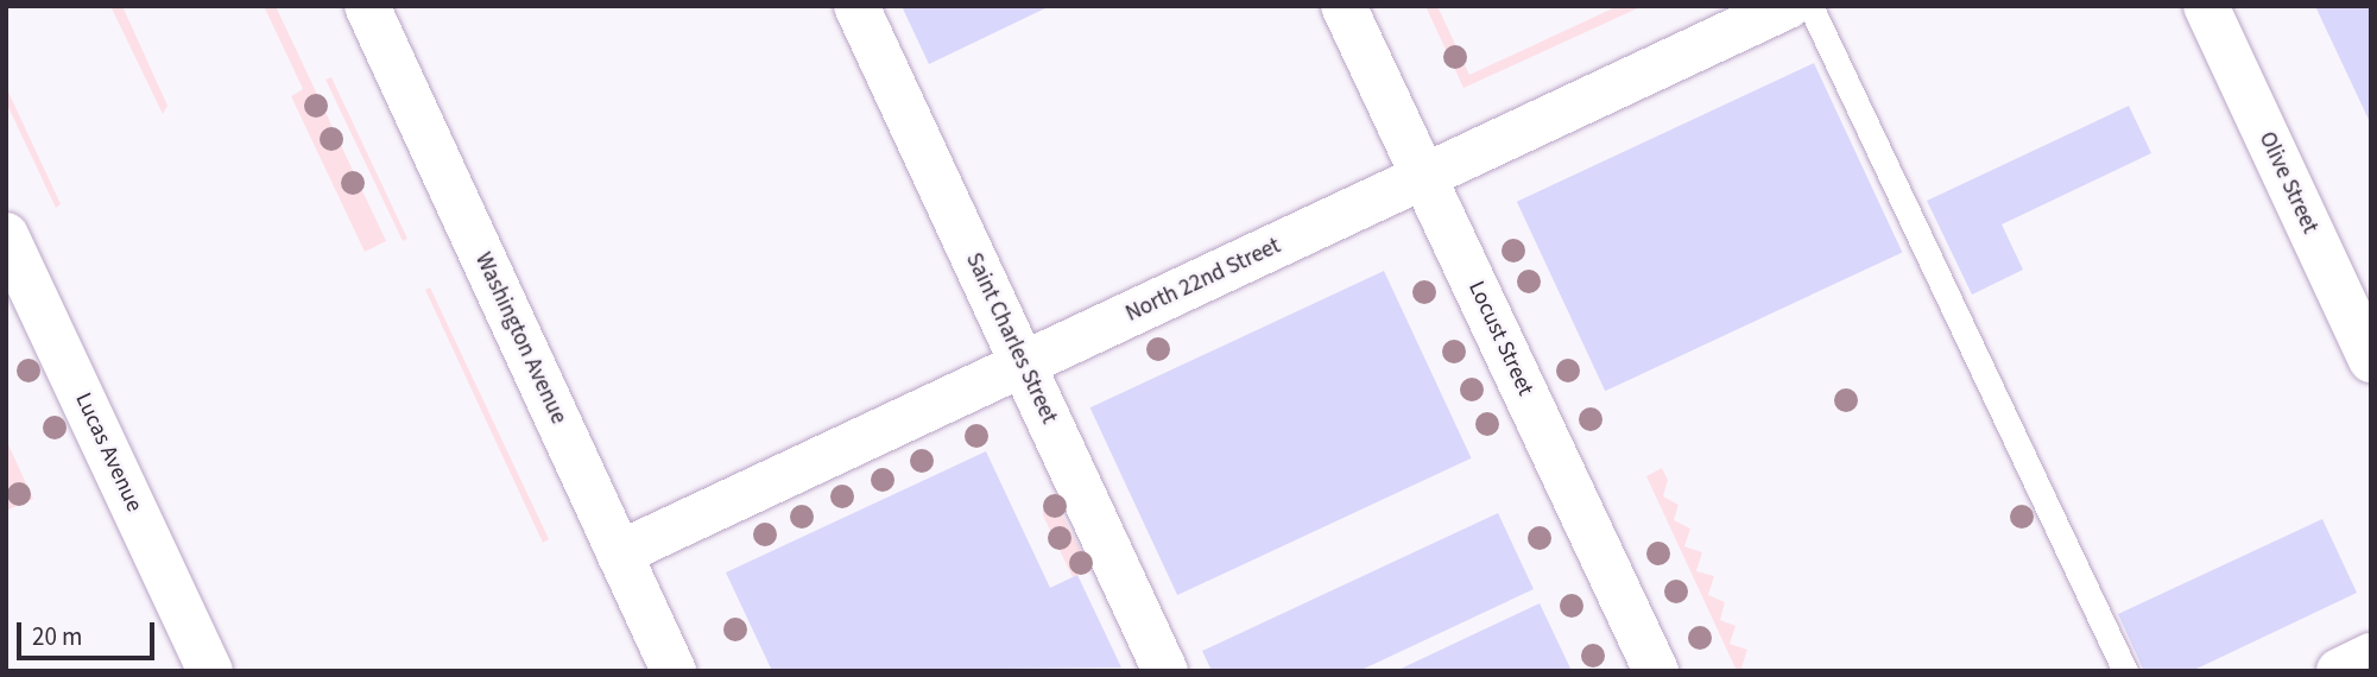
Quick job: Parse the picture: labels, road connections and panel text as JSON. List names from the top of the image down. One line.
{"streets":{"street":["Olive Street","North 22nd Street","Washington Avenue","Saint Charles Street","Locust Street","Lucas Avenue"]},"crossings":[["North 22nd Street","Washington Avenue"],["North 22nd Street","Saint Charles Street"],["North 22nd Street","Locust Street"]],"scale_bar":"20 m"}
